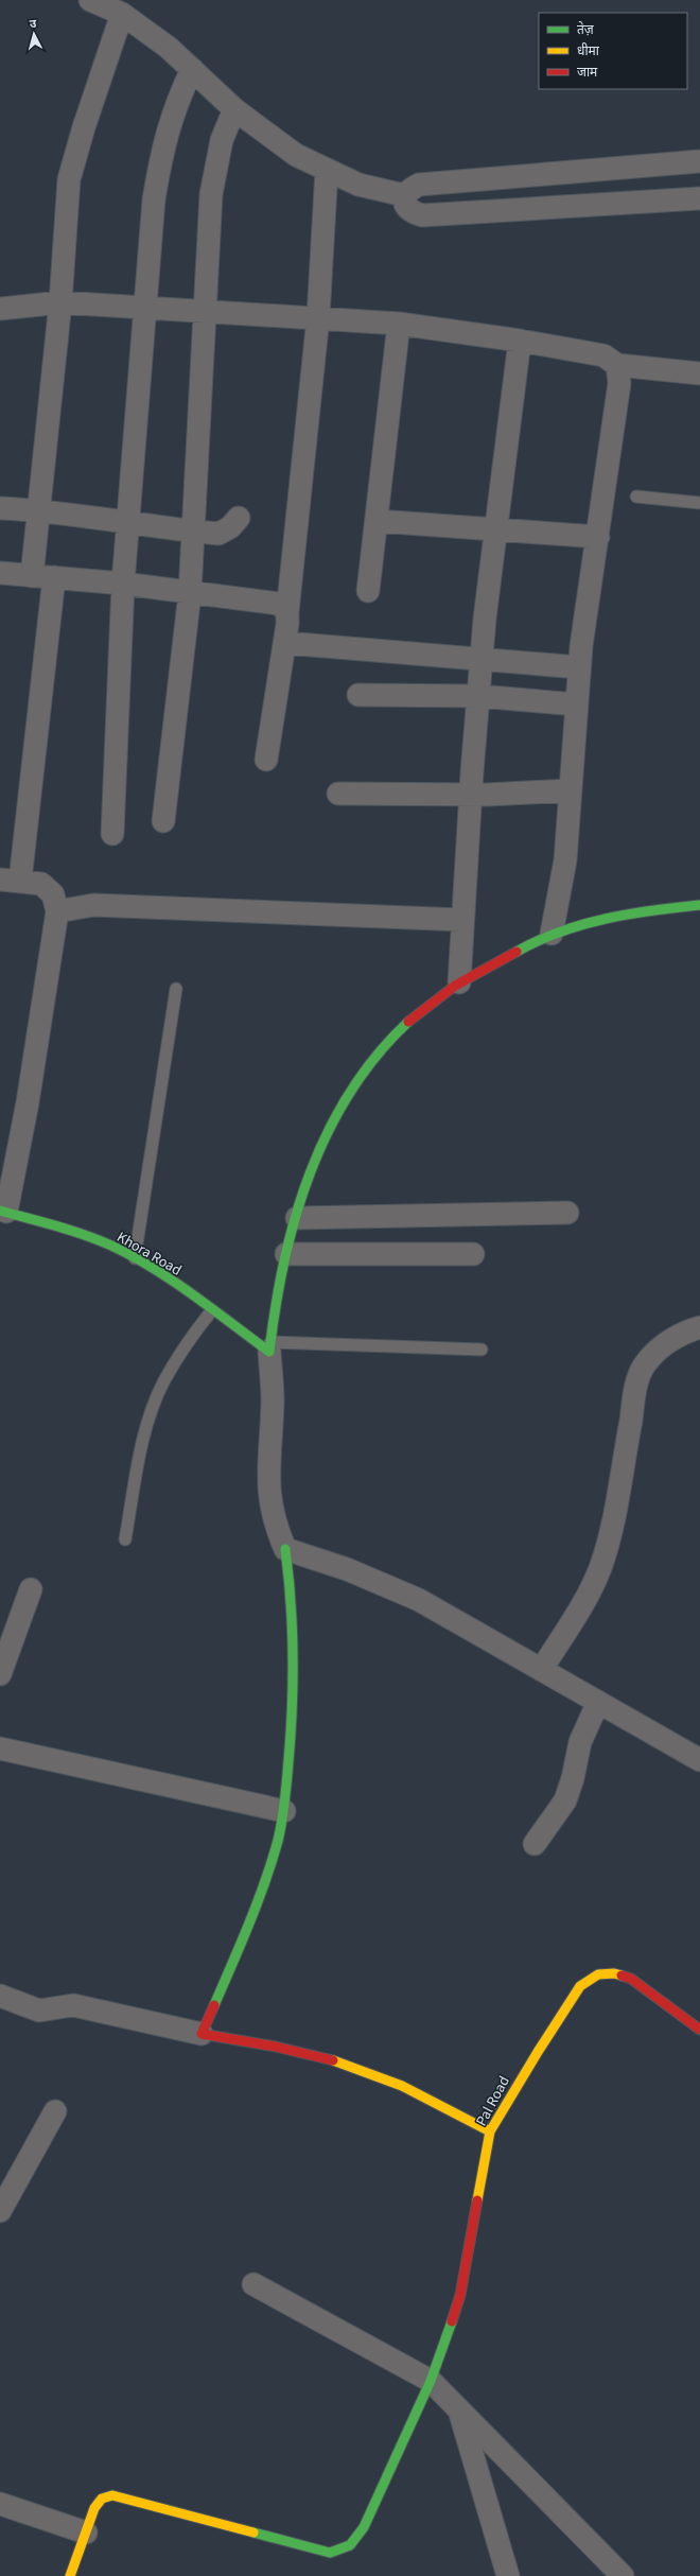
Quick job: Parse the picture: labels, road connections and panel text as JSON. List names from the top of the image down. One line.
{"streets":{"street":["Khora Road","Pal Road"]},"legend":["तेज़","धीमा","जाम"],"north":"top"}
